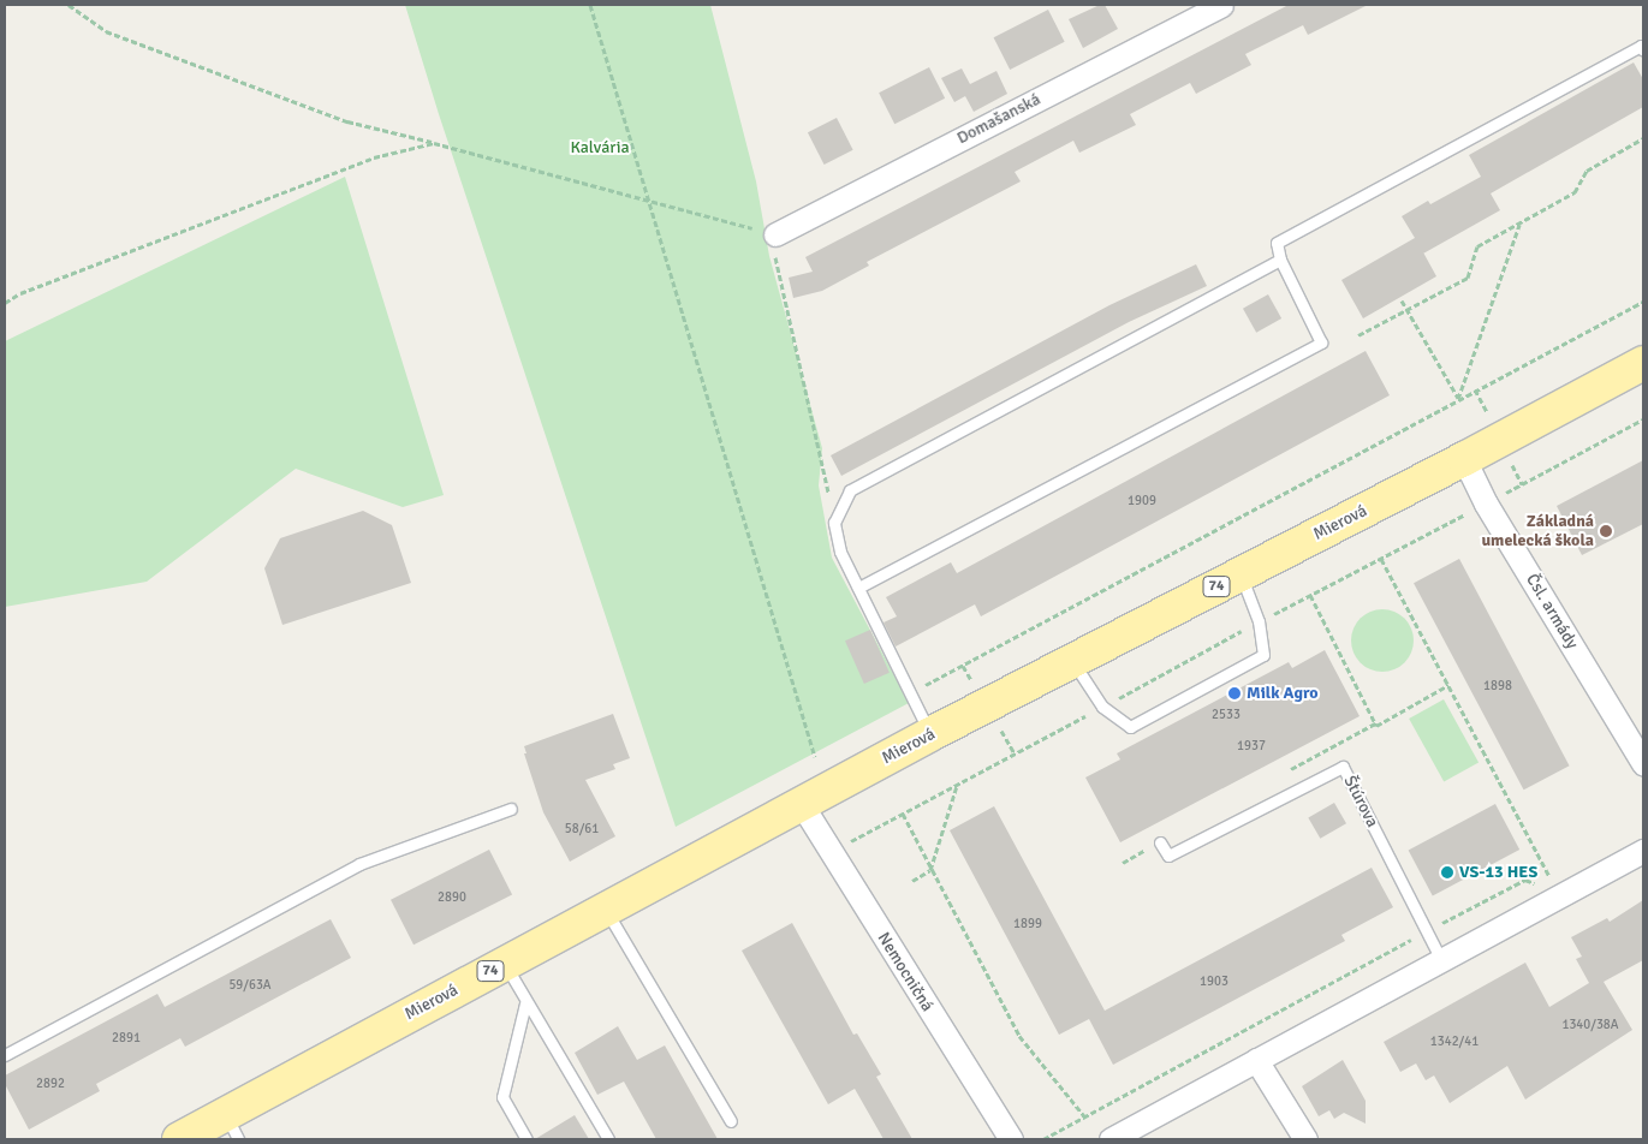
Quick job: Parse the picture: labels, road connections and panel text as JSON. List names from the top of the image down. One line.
{"streets":{"main road":["Mierová","74"],"street":["Domašanská","Čsl. armády","Nemocničná"],"lane":["Štúrova"]},"crossings":[["Mierová","Čsl. armády"],["Mierová","Nemocničná"]],"parks":["Kalvária"],"places":["Základná umelecká škola","Milk Agro","VS-13 HES"],"house_numbers":["1909","1898","2533","1937","58/61","2890","1899","1903","59/63A","1340/38A","2891","1342/41","2892"]}
